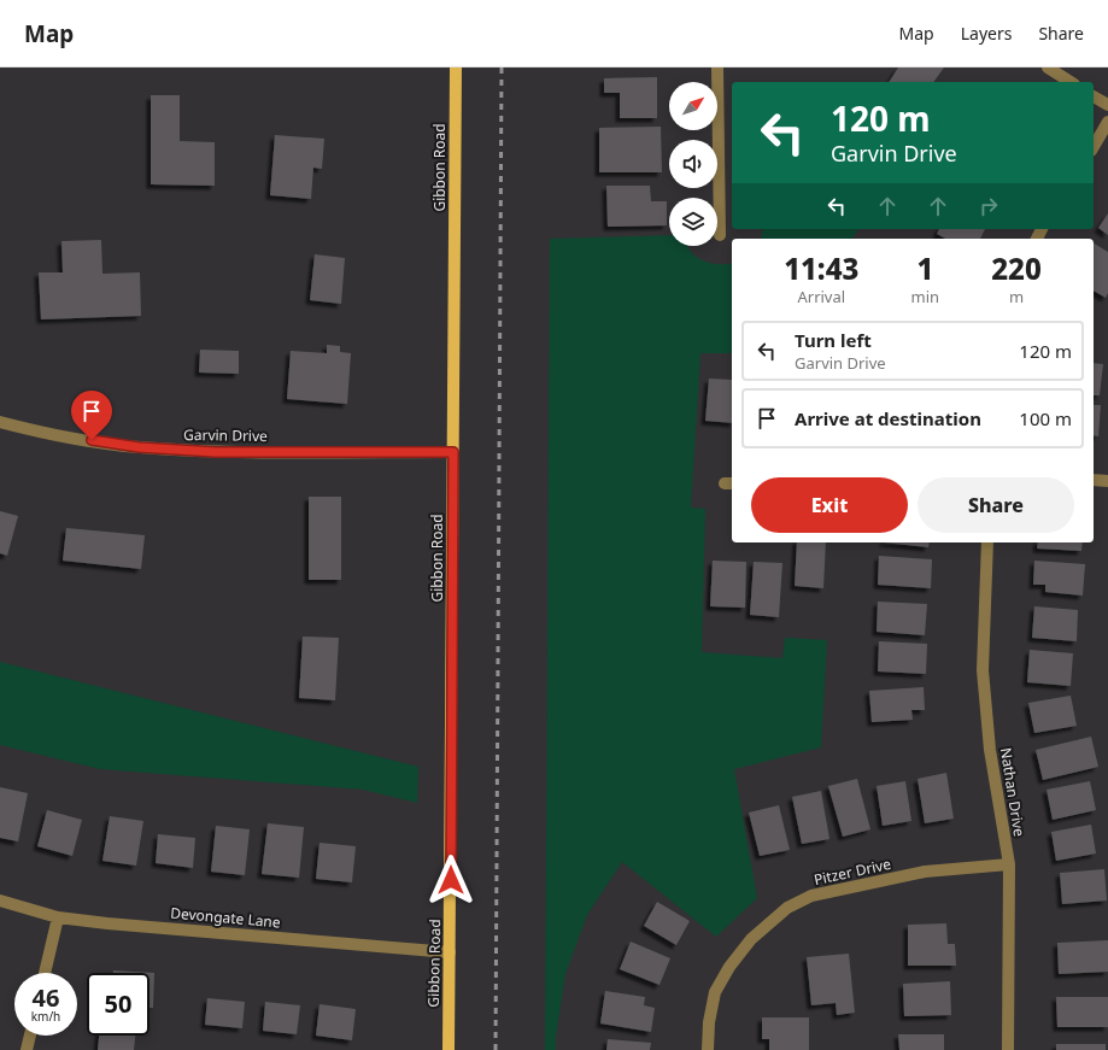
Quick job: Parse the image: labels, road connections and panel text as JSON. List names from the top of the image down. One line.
{"streets":{"main road":["Gibbon Road"],"street":["Garvin Drive","Nathan Drive","Pitzer Drive","Devongate Lane"]},"crossings":[["Gibbon Road","Garvin Drive"],["Gibbon Road","Devongate Lane"],["Nathan Drive","Pitzer Drive"]],"north":"top right","page":{"header":"Map","nav":["Map","Layers","Share"],"turn":["120 m","Garvin Drive"],"eta":["11:43","Arrival","1","min","220","m"],"list":[{"name":"Turn left","note":"Garvin Drive","value":"120 m"},{"name":"Arrive at destination","value":"100 m"}],"buttons":["Exit","Share"],"speed":"46 km/h","limit":"50"}}
